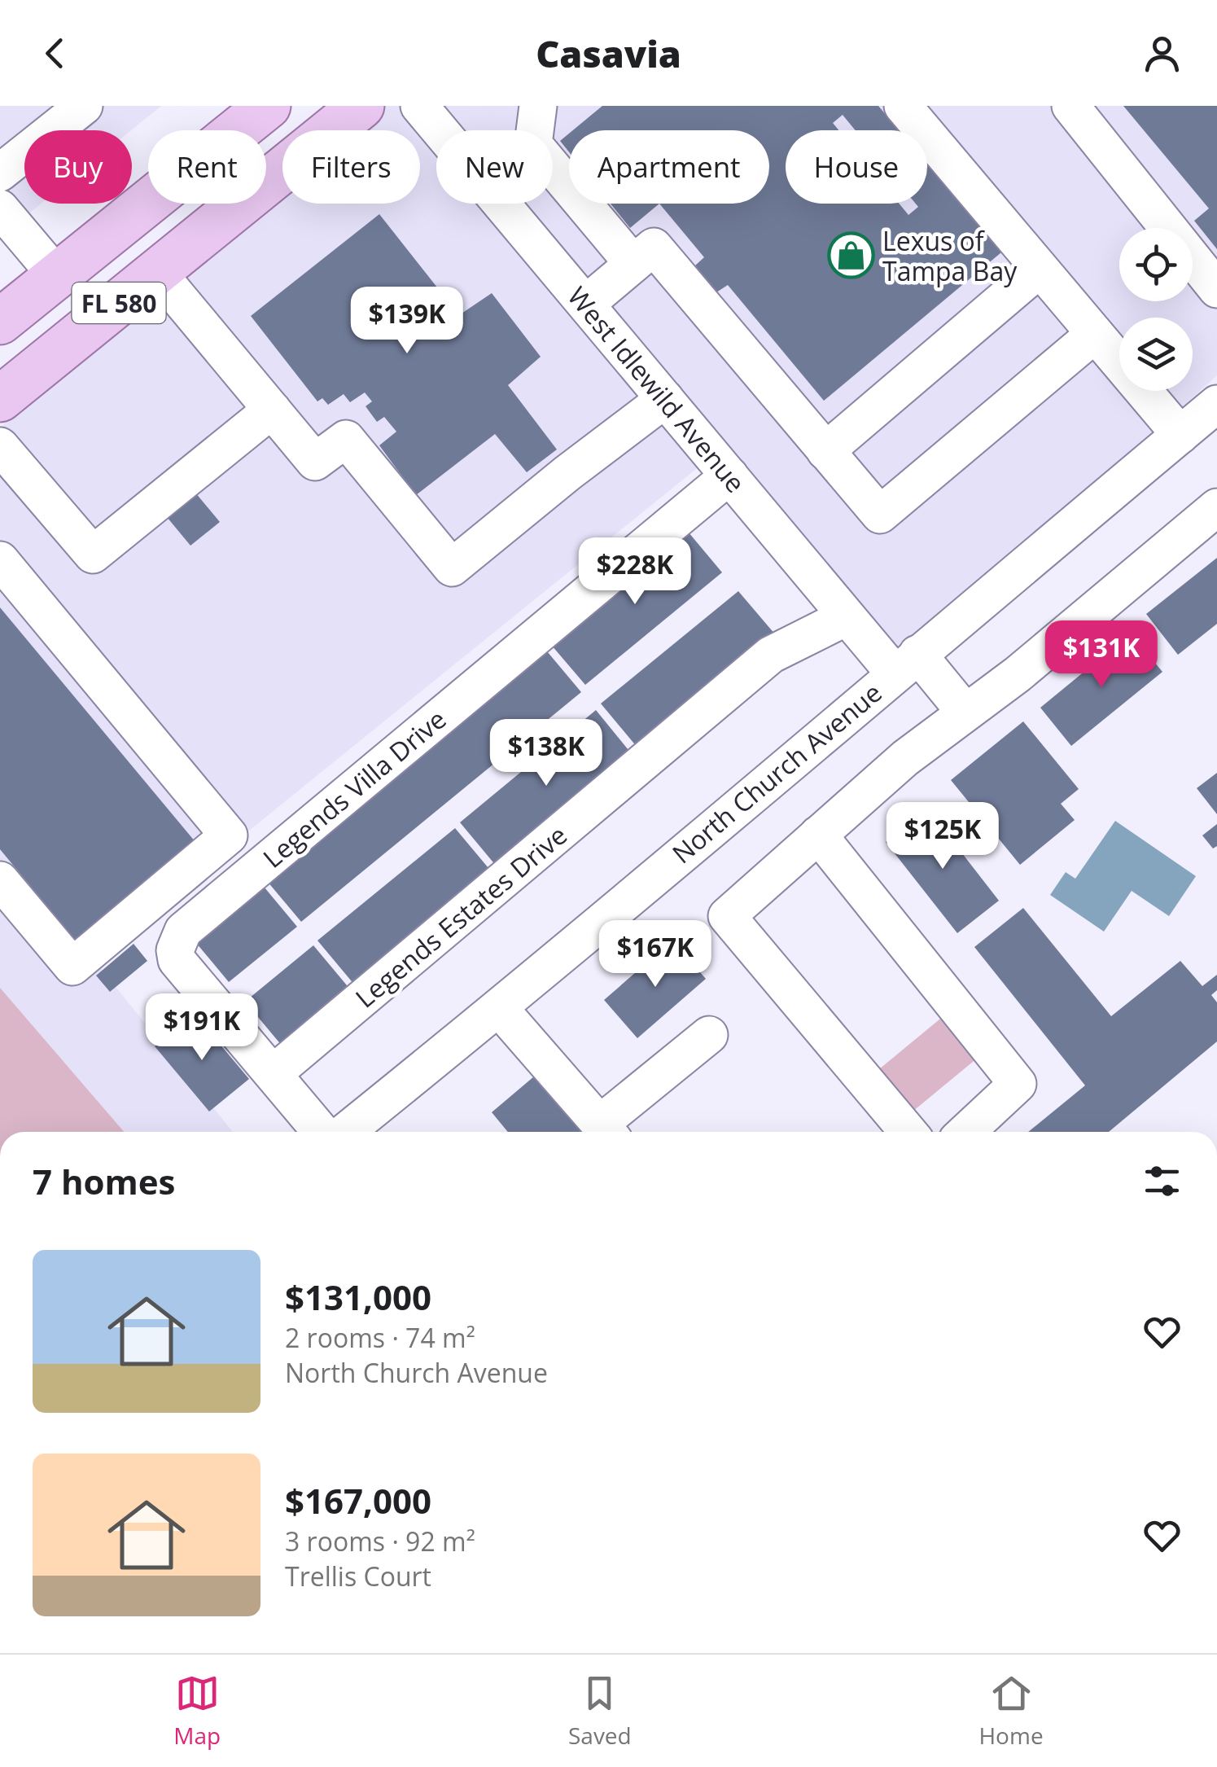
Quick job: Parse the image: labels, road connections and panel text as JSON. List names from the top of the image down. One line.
{"streets":{"main road":["FL 580"],"street":["West Idlewild Avenue","North Church Avenue","Legends Villa Drive","Legends Estates Drive"]},"crossings":[["West Idlewild Avenue","North Church Avenue"],["West Idlewild Avenue","Legends Villa Drive"],["West Idlewild Avenue","Legends Estates Drive"],["Legends Villa Drive","Legends Estates Drive"]],"places":{"shop":["Lexus of Tampa Bay"]},"page":{"header":"Casavia","chip":["Buy","Rent","Filters","New","Apartment","House"],"price":["$139K","$228K","$131K","$138K","$125K","$167K","$191K"],"heading":"7 homes","list":[{"name":"$131,000","note":"2 rooms · 74 m² · North Church Avenue"},{"name":"$167,000","note":"3 rooms · 92 m² · Trellis Court"}],"tabs":["Map","Saved","Home"]}}
